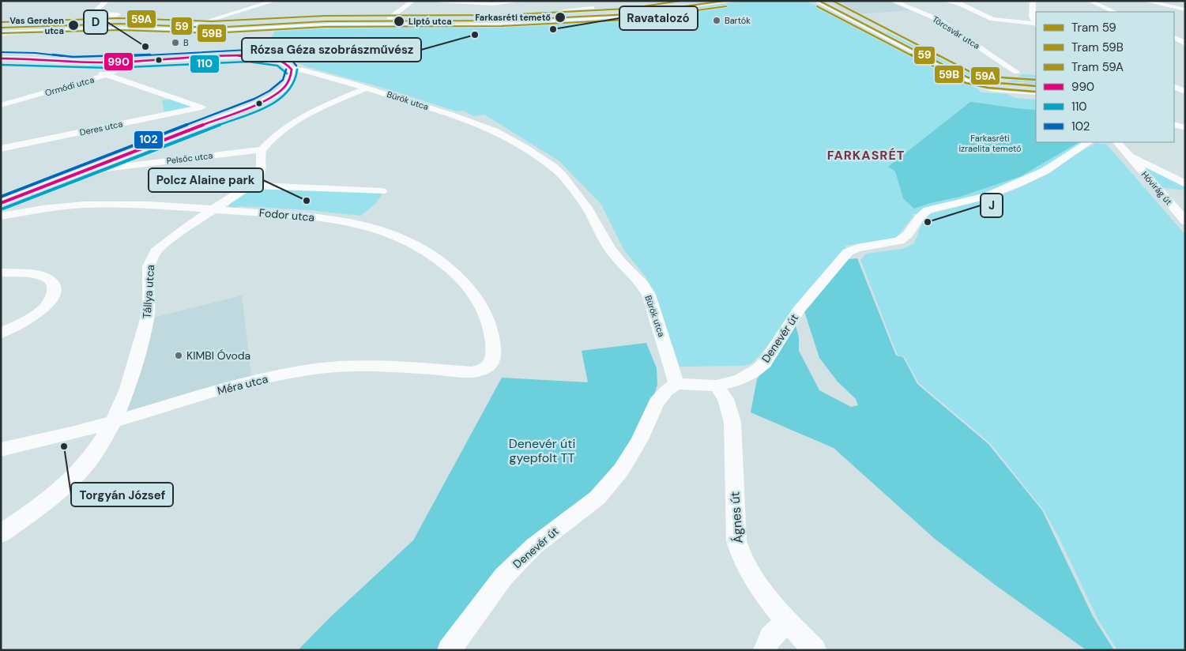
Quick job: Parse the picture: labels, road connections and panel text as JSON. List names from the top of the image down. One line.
{"streets":{"street":["Törcsvár utca","Ormódi utca","Bürök utca","Deres utca","Pelsőc utca","Hóvirág út","Fodor utca","Tállya utca","Denevér út","Méra utca","Ágnes út"]},"crossings":[["Ormódi utca","Bürök utca"],["Bürök utca","Denevér út"],["Pelsőc utca","Tállya utca"],["Fodor utca","Tállya utca"],["Fodor utca","Méra utca"],["Tállya utca","Méra utca"],["Denevér út","Ágnes út"]],"districts":["FARKASRÉT"],"parks":["Farkasréti izraelita temető","Denevér úti gyepfolt TT"],"places":["Farkasréti temető","Bartók","Liptó utca","Vas Gereben utca","Ravatalozó","Rózsa Géza szobrászművész","B","D","Polcz Alaine park","J","KIMBI Óvoda","Torgyán József"],"lines":["tram line 59","tram line 59A","tram line 59B","transit line 102","transit line 990","transit line 110"],"legend":["Tram 59","Tram 59B","Tram 59A","990","110","102"]}
